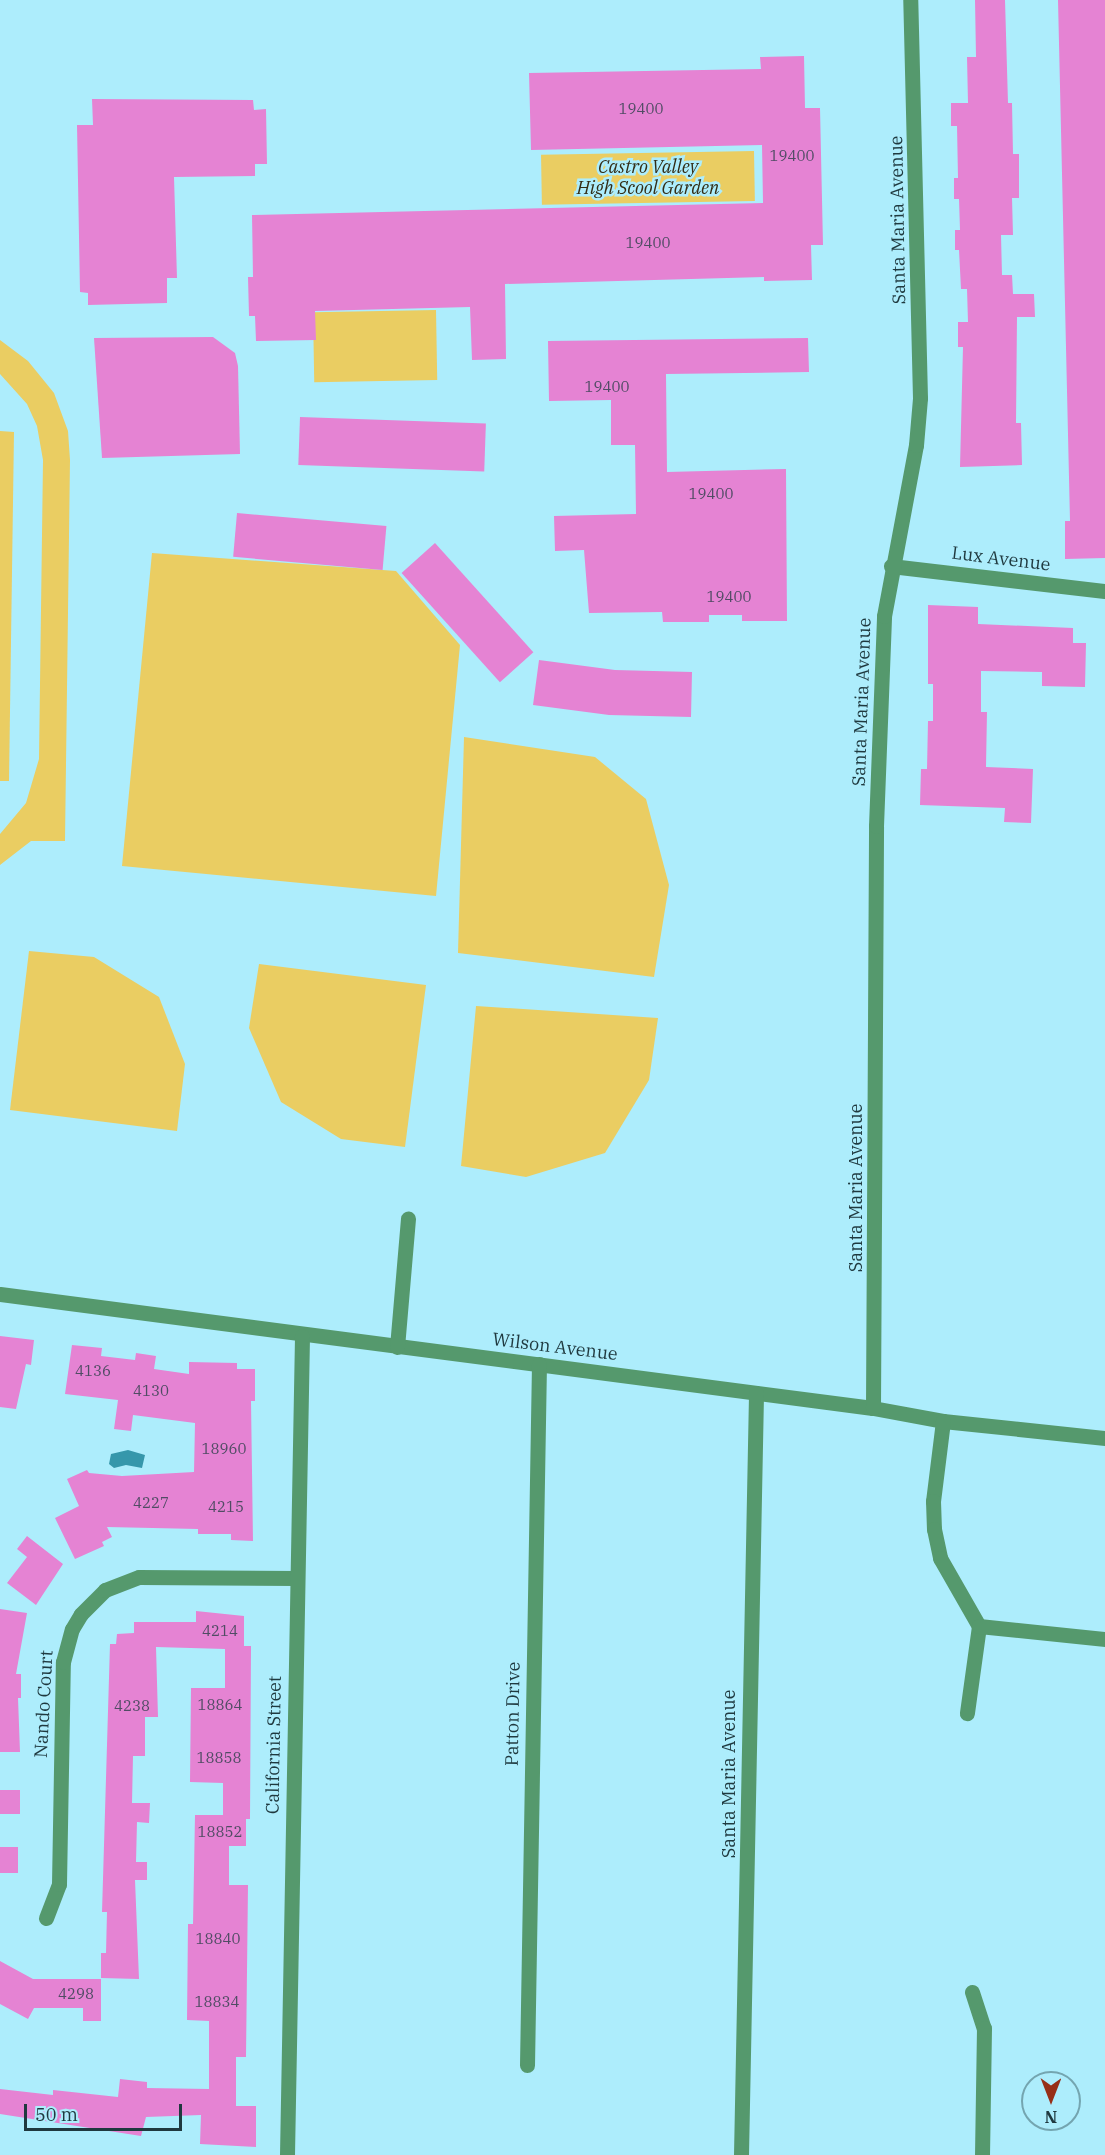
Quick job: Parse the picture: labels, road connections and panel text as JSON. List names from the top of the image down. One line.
{"streets":{"street":["Santa Maria Avenue","Lux Avenue","Wilson Avenue","Nando Court","Patton Drive","California Street"]},"crossings":[["Santa Maria Avenue","Lux Avenue"],["Santa Maria Avenue","Wilson Avenue"],["Wilson Avenue","Patton Drive"],["Wilson Avenue","California Street"],["Nando Court","California Street"]],"parks":["Castro Valley High Scool Garden"],"house_numbers":["19400","19400","19400","19400","19400","19400","4136","4130","18960","4227","4215","4214","18864","4238","18858","18852","18840","4298","18834"],"scale_bar":"50 m","north":"bottom"}
